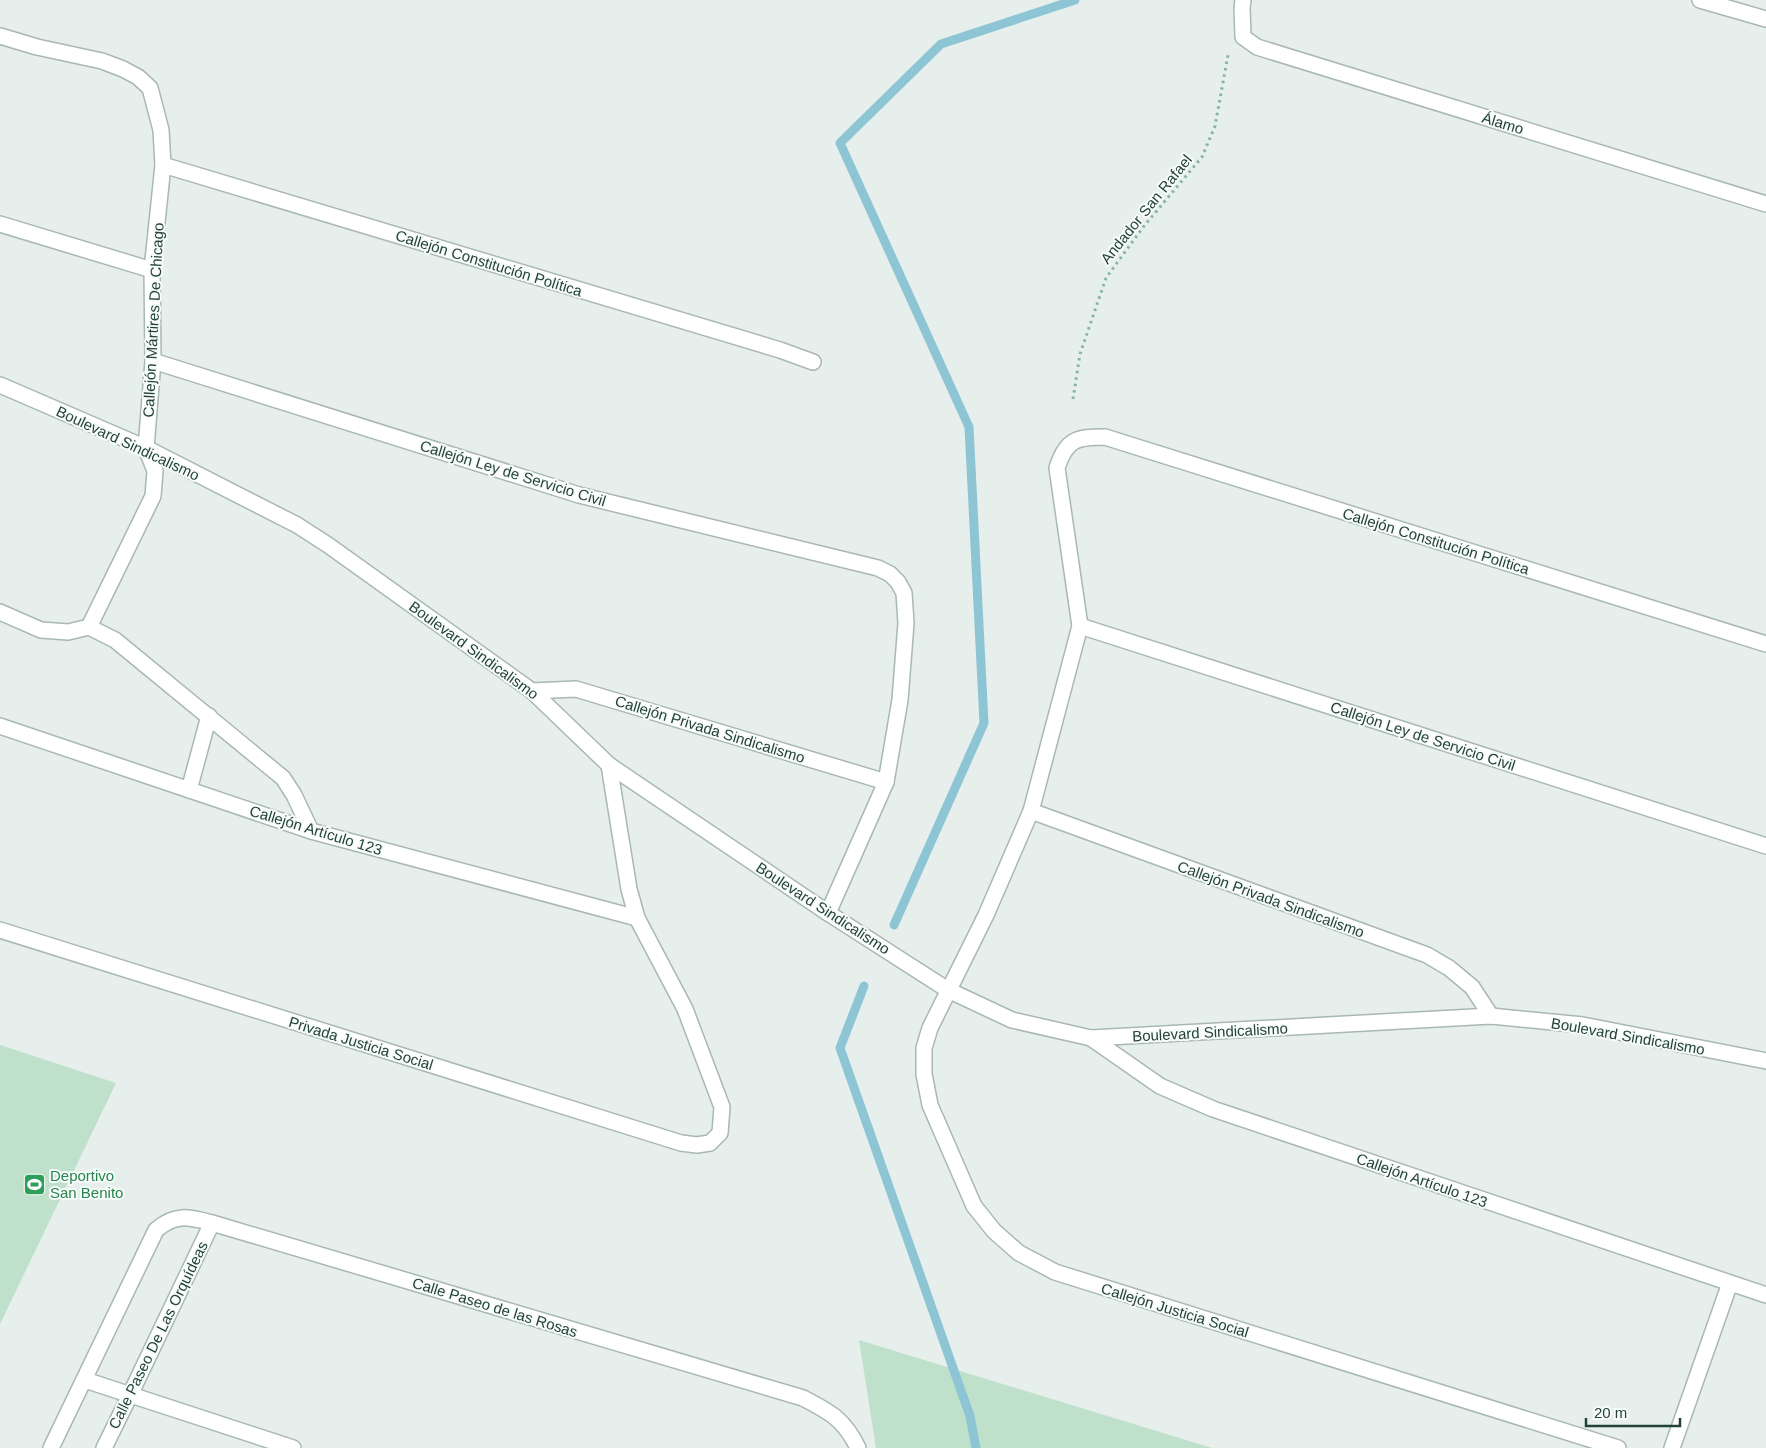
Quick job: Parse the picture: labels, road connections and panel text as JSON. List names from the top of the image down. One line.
{"streets":{"street":["Álamo","Callejón Constitución Política","Callejón Mártires De Chicago","Boulevard Sindicalismo","Callejón Ley de Servicio Civil","Callejón Privada Sindicalismo","Callejón Artículo 123","Privada Justicia Social","Calle Paseo de las Rosas","Callejón Justicia Social","Calle Paseo De Las Orquídeas"],"path":["Andador San Rafael"]},"crossings":[["Álamo","Andador San Rafael"],["Callejón Constitución Política","Callejón Mártires De Chicago"],["Callejón Constitución Política","Callejón Ley de Servicio Civil"],["Callejón Constitución Política","Callejón Justicia Social"],["Callejón Mártires De Chicago","Boulevard Sindicalismo"],["Callejón Mártires De Chicago","Callejón Ley de Servicio Civil"],["Boulevard Sindicalismo","Callejón Privada Sindicalismo"],["Boulevard Sindicalismo","Callejón Artículo 123"],["Boulevard Sindicalismo","Callejón Justicia Social"],["Callejón Ley de Servicio Civil","Callejón Privada Sindicalismo"],["Callejón Ley de Servicio Civil","Callejón Justicia Social"],["Callejón Privada Sindicalismo","Callejón Justicia Social"],["Callejón Artículo 123","Privada Justicia Social"],["Calle Paseo de las Rosas","Calle Paseo De Las Orquídeas"]],"places":{"sports":["Deportivo San Benito"]},"scale_bar":"20 m"}
